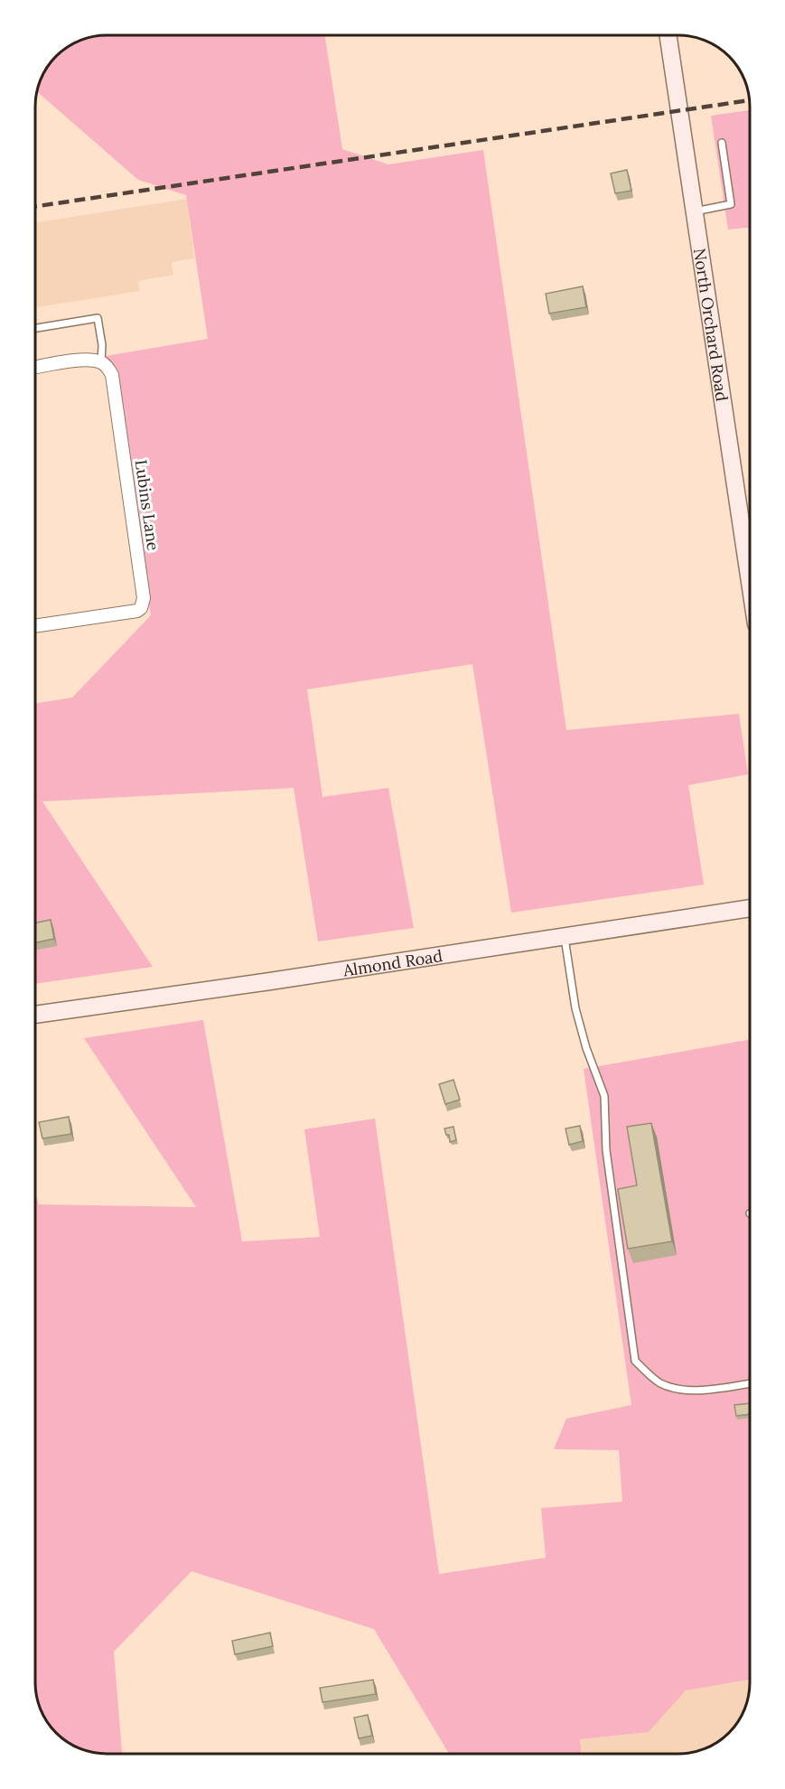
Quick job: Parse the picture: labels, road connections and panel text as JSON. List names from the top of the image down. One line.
{"streets":{"main road":["North Orchard Road","Almond Road"],"street":["Lubins Lane"]}}
